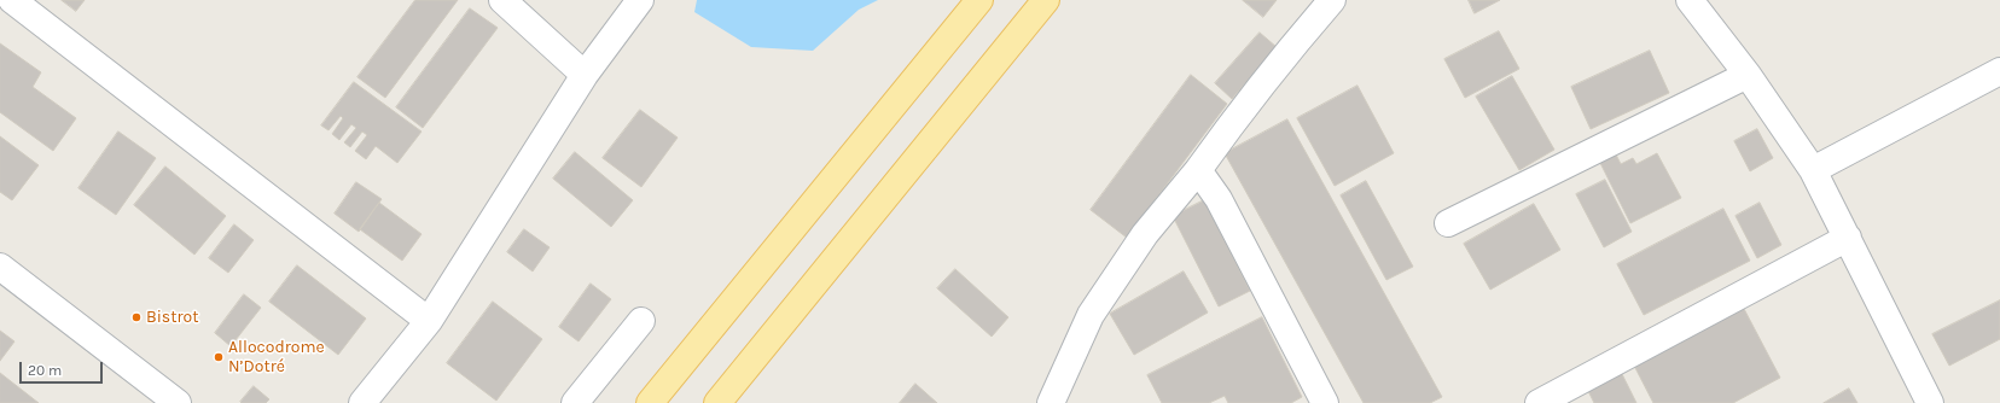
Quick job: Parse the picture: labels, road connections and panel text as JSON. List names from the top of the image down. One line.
{"places":["Bistrot","Allocodrome N’Dotré"],"scale_bar":"20 m"}
